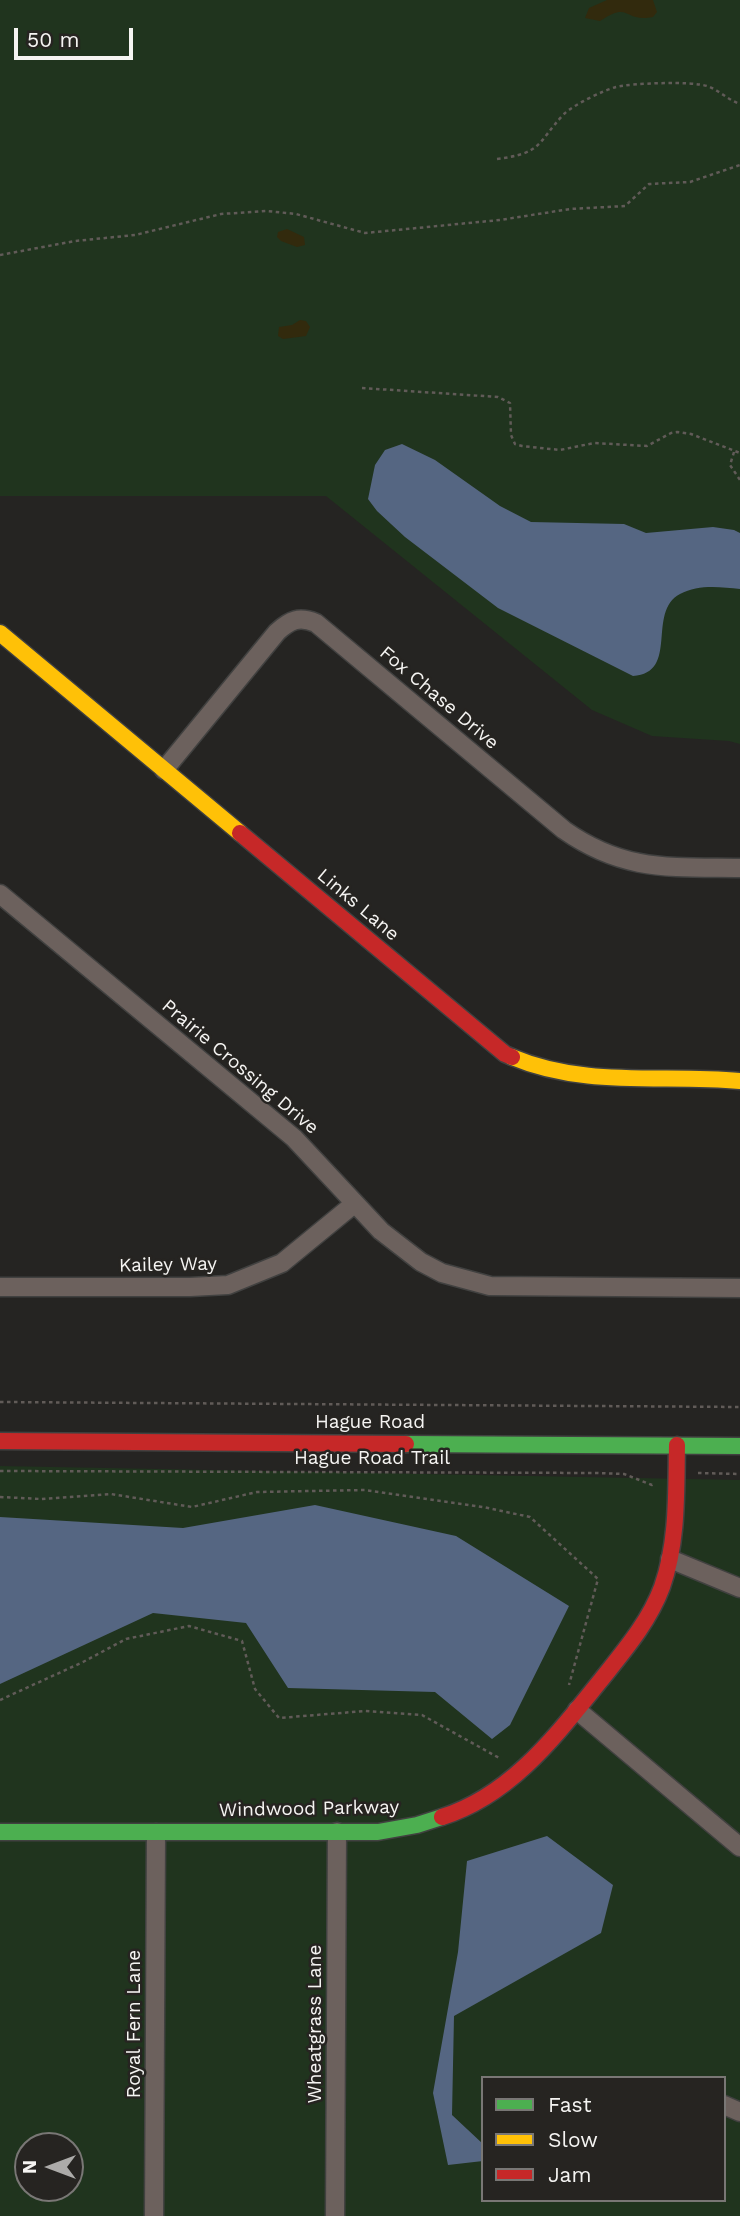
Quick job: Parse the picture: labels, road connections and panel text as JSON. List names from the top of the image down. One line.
{"streets":{"street":["Fox Chase Drive","Links Lane","Prairie Crossing Drive","Kailey Way","Hague Road","Windwood Parkway","Royal Fern Lane","Wheatgrass Lane"],"path":["Hague Road Trail"]},"crossings":[["Fox Chase Drive","Links Lane"],["Prairie Crossing Drive","Kailey Way"],["Hague Road","Windwood Parkway"],["Hague Road Trail","Windwood Parkway"],["Windwood Parkway","Royal Fern Lane"],["Windwood Parkway","Wheatgrass Lane"]],"legend":["Fast","Slow","Jam"],"scale_bar":"50 m","north":"left"}
